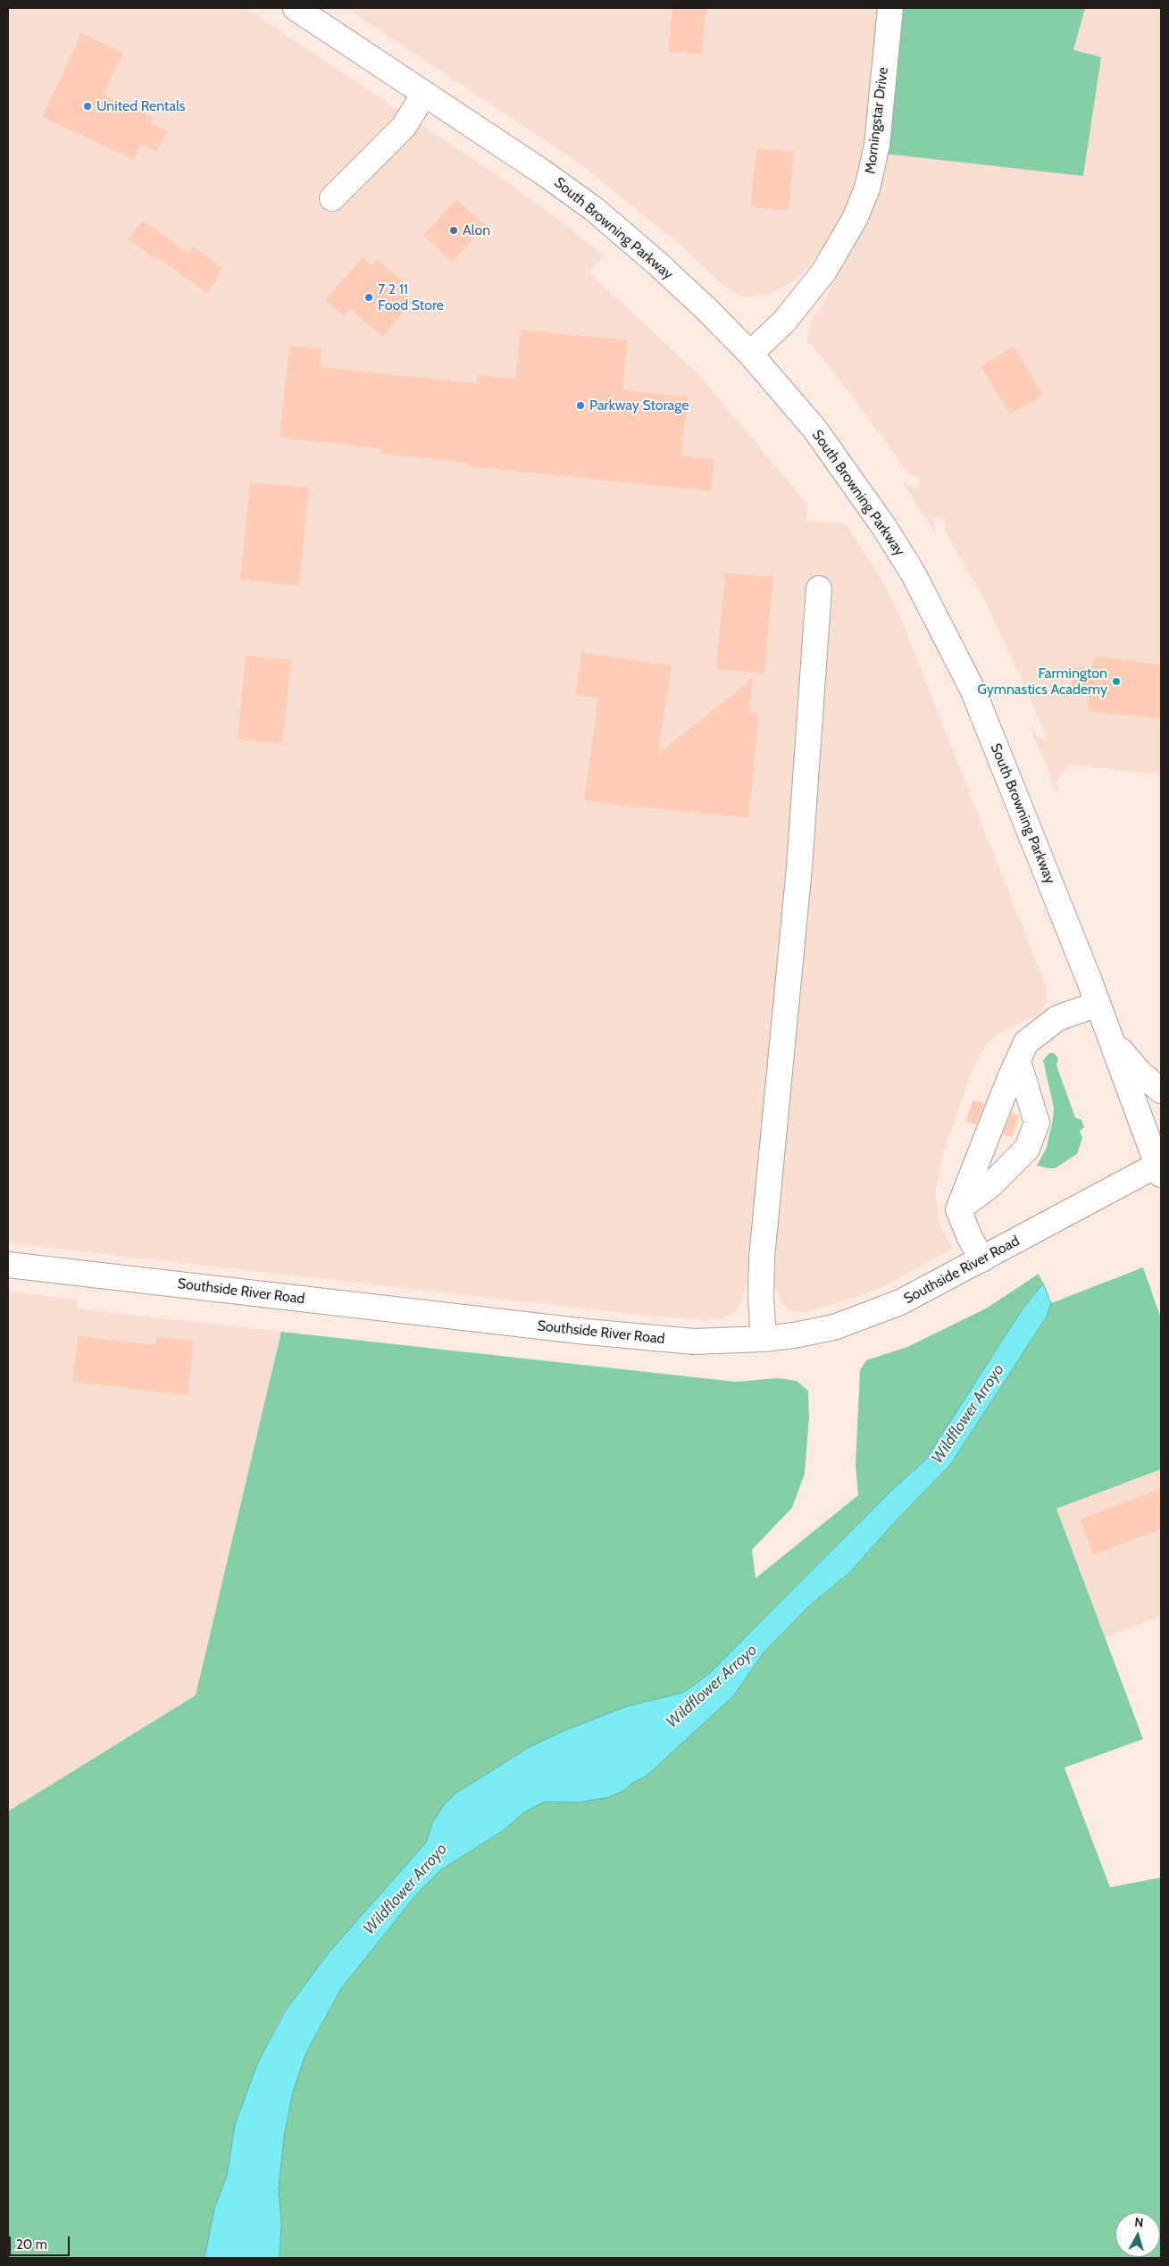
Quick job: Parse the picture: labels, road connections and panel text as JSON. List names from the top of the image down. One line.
{"streets":{"main road":["Morningstar Drive","South Browning Parkway","Southside River Road"]},"crossings":[["Morningstar Drive","South Browning Parkway"],["South Browning Parkway","Southside River Road"]],"water":["Wildflower Arroyo"],"places":["United Rentals","Alon","7 2 11 Food Store","Parkway Storage","Farmington Gymnastics Academy"],"scale_bar":"20 m","north":"top"}
